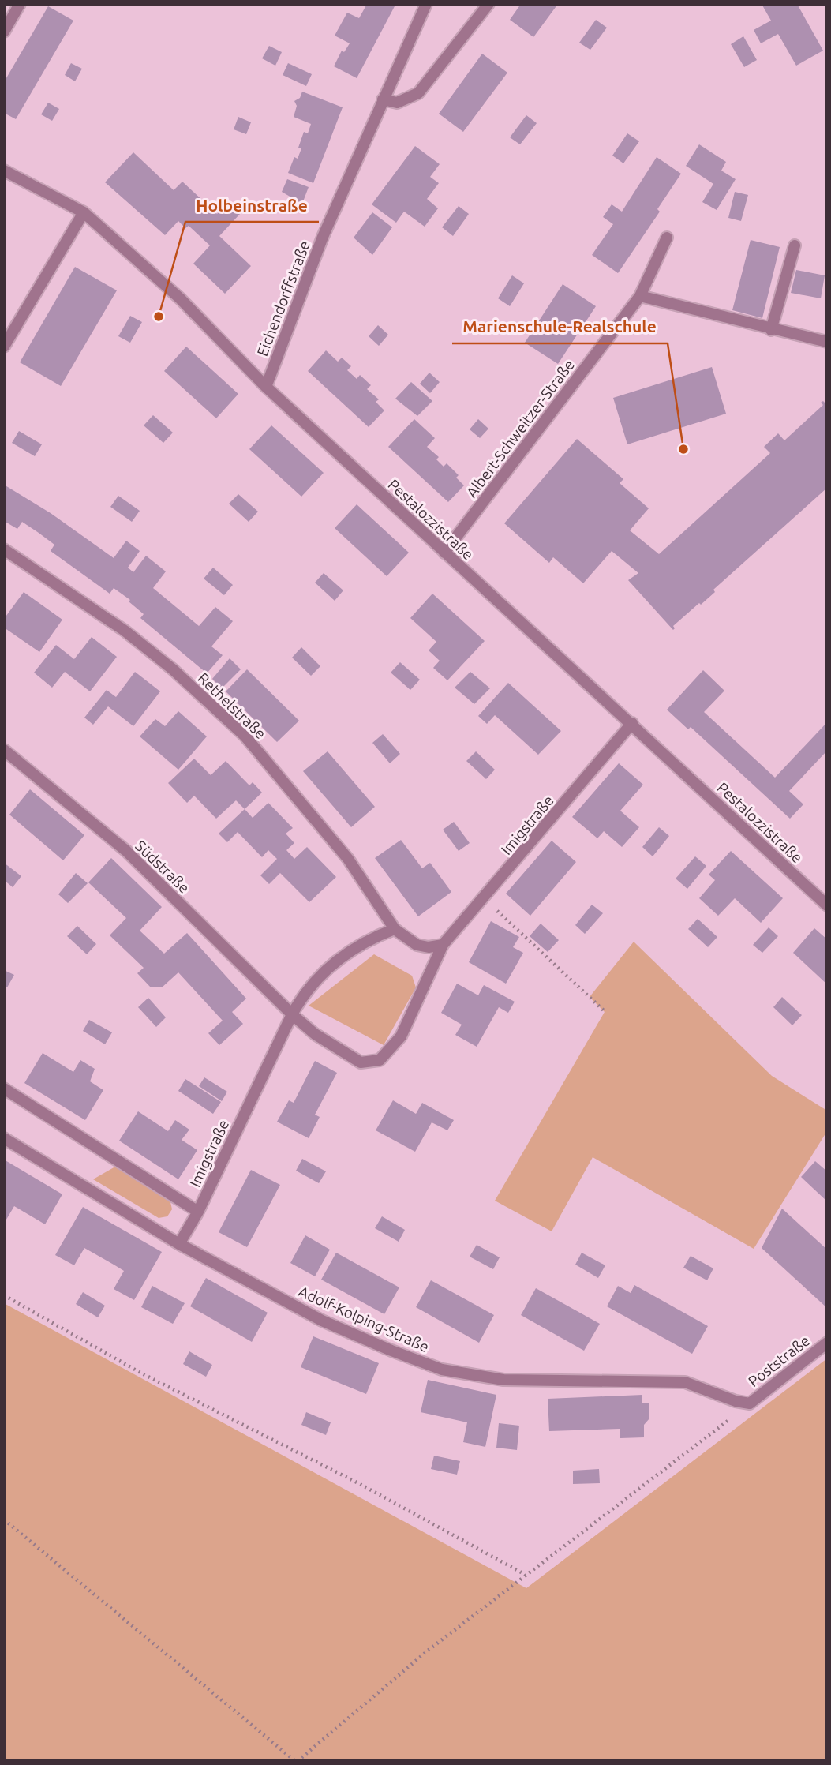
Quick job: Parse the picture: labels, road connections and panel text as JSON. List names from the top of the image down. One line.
{"streets":{"street":["Eichendorffstraße","Albert-Schweitzer-Straße","Pestalozzistraße","Rethelstraße","Imigstraße","Südstraße","Adolf-Kolping-Straße","Poststraße"]},"crossings":[["Eichendorffstraße","Pestalozzistraße"],["Albert-Schweitzer-Straße","Pestalozzistraße"],["Pestalozzistraße","Imigstraße"],["Rethelstraße","Imigstraße"],["Imigstraße","Südstraße"],["Imigstraße","Adolf-Kolping-Straße"],["Adolf-Kolping-Straße","Poststraße"]],"places":["Holbeinstraße","Marienschule-Realschule"]}
